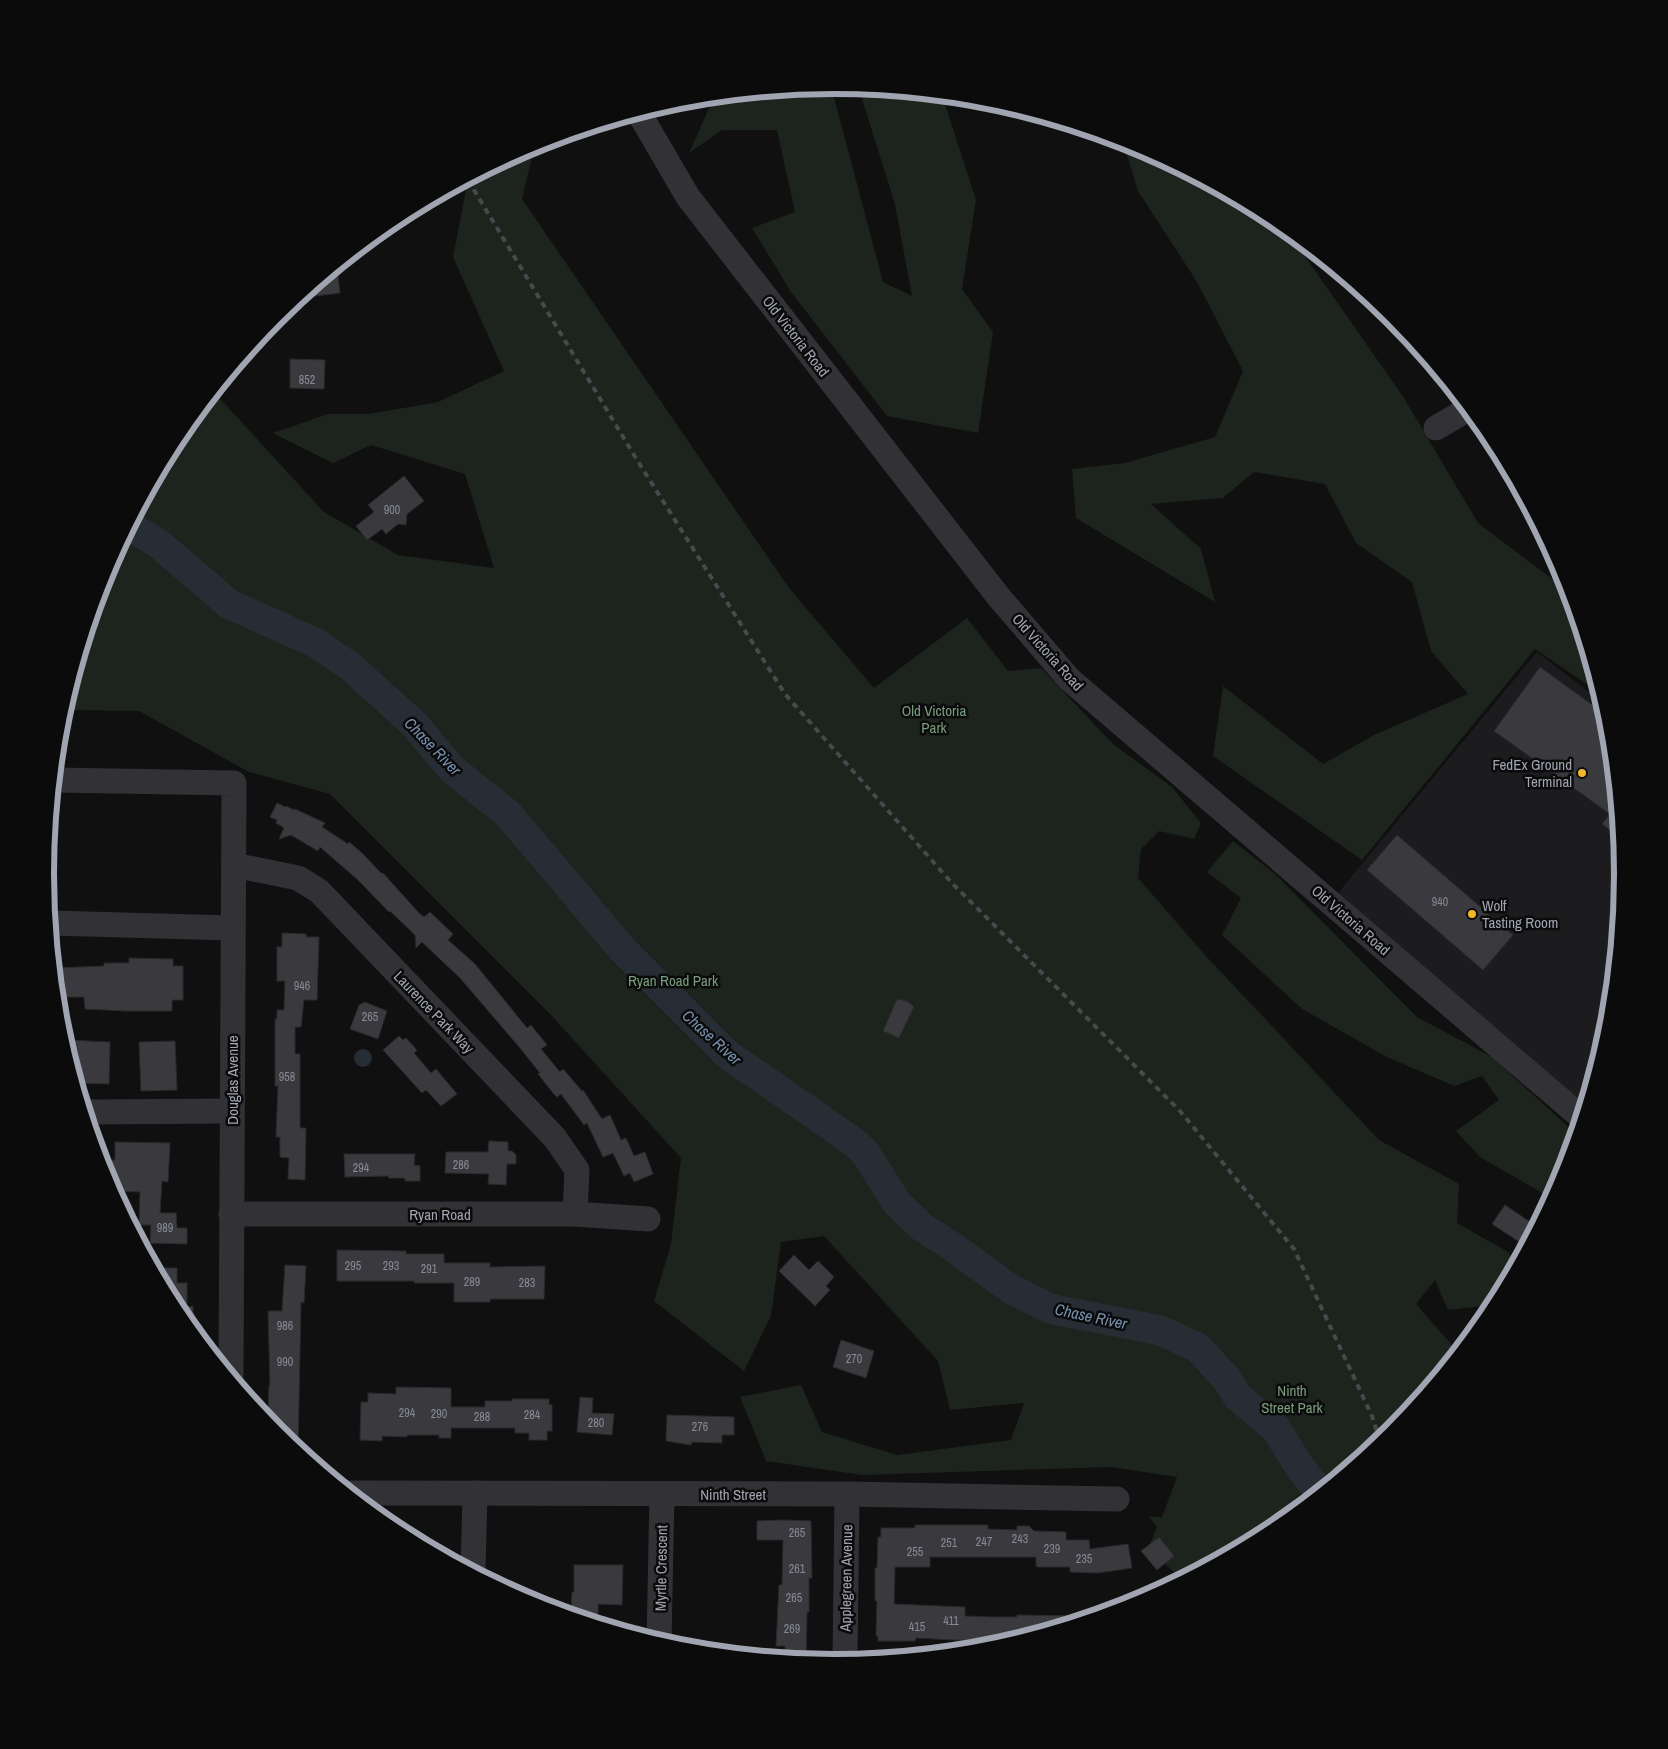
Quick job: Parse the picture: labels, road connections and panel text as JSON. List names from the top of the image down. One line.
{"streets":{"street":["Old Victoria Road","Laurence Park Way","Douglas Avenue","Ryan Road","Ninth Street","Myrtle Crescent","Applegreen Avenue"]},"crossings":[["Laurence Park Way","Douglas Avenue"],["Laurence Park Way","Ryan Road"],["Douglas Avenue","Ryan Road"],["Ninth Street","Myrtle Crescent"],["Ninth Street","Applegreen Avenue"]],"water":["Chase River"],"parks":["Old Victoria Park","Ryan Road Park","Ninth Street Park"],"places":["FedEx Ground Terminal","Wolf Tasting Room"],"house_numbers":["852","900","940","946","265","958","286","294","989","295","293","291","289","283","986","270","990","294","290","284","288","280","276","265","243","247","251","239","255","235","261","265","411","415","269"]}
